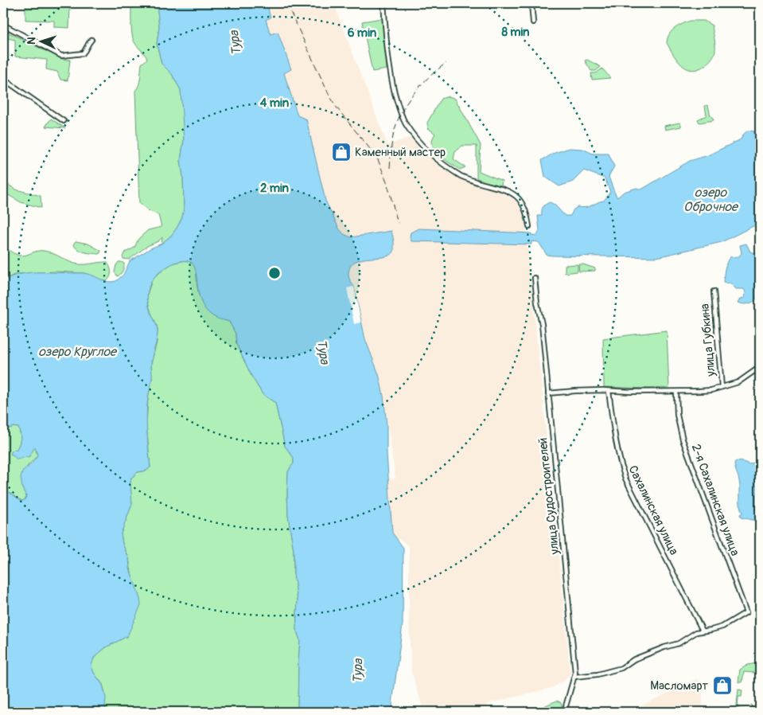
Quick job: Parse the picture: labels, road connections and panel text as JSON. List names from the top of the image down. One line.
{"streets":{"street":["улица Губкина","улица Судостроителей","2-я Сахалинская улица","Сахалинская улица"]},"crossings":[["улица Губкина","улица Судостроителей"],["улица Губкина","2-я Сахалинская улица"],["улица Губкина","Сахалинская улица"],["2-я Сахалинская улица","Сахалинская улица"]],"water":["Тура","озеро Оброчное","озеро Круглое"],"places":{"shop":["Каменный мастер","Масломарт"]},"north":"left","rings":["8 min","6 min","4 min","2 min"]}
